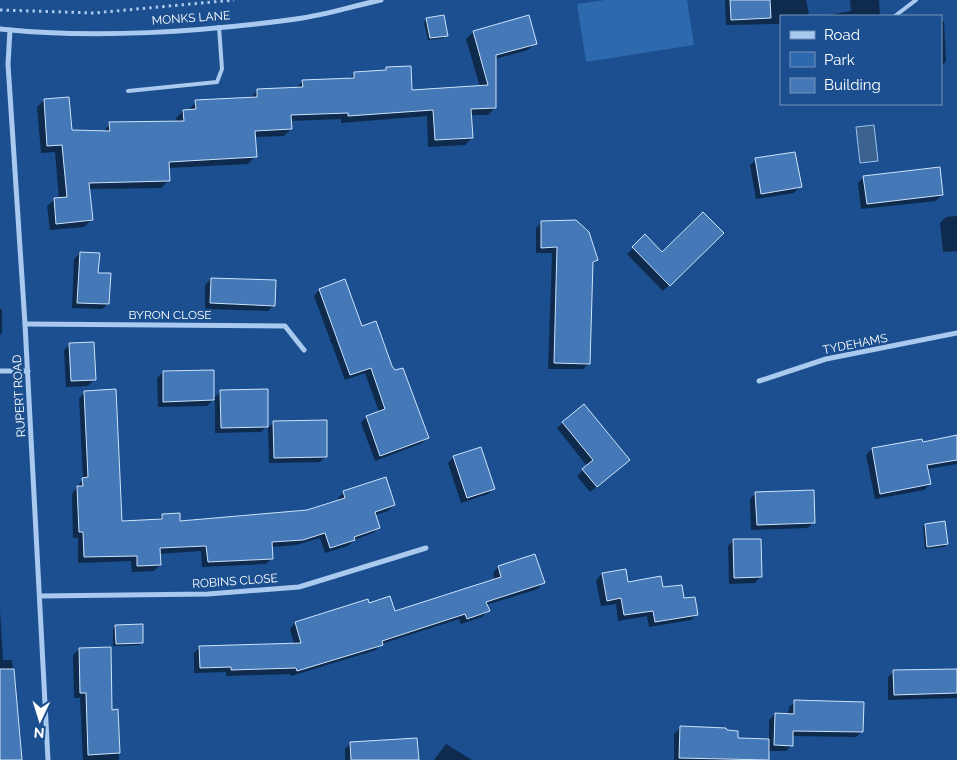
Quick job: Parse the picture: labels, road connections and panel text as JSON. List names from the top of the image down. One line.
{"streets":{"street":["MONKS LANE","BYRON CLOSE","TYDEHAMS","RUPERT ROAD","ROBINS CLOSE"]},"crossings":[["MONKS LANE","RUPERT ROAD"],["BYRON CLOSE","RUPERT ROAD"],["RUPERT ROAD","ROBINS CLOSE"]],"legend":["Road","Park","Building"],"north":"bottom"}
